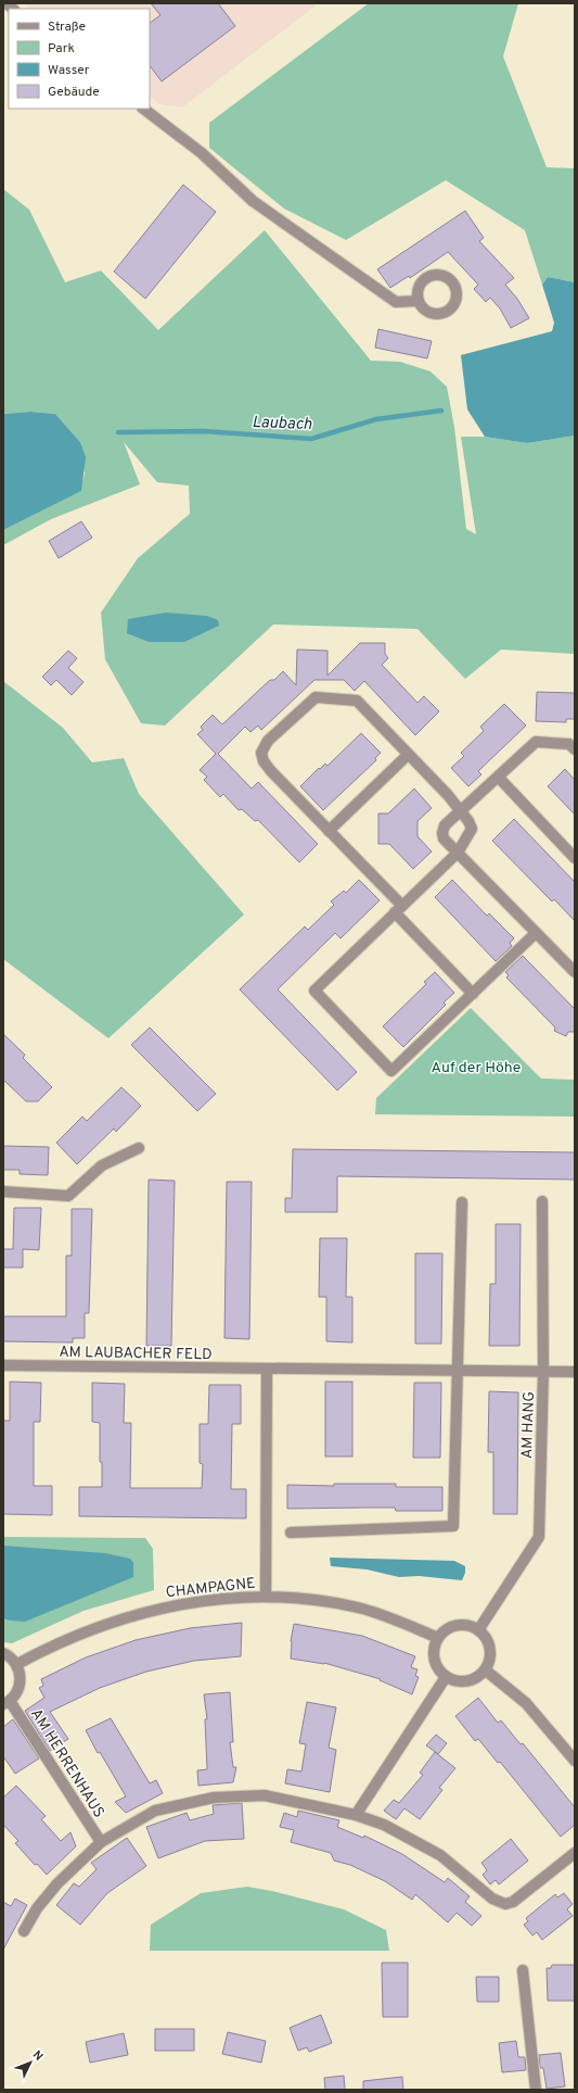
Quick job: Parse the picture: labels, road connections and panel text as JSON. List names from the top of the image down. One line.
{"streets":{"street":["AM LAUBACHER FELD","AM HANG","CHAMPAGNE","AM HERRENHAUS"]},"crossings":[["AM LAUBACHER FELD","AM HANG"],["AM HANG","CHAMPAGNE"]],"water":["Laubach"],"parks":["Auf der Höhe"],"legend":["Straße","Park","Wasser","Gebäude"],"north":"top right"}
